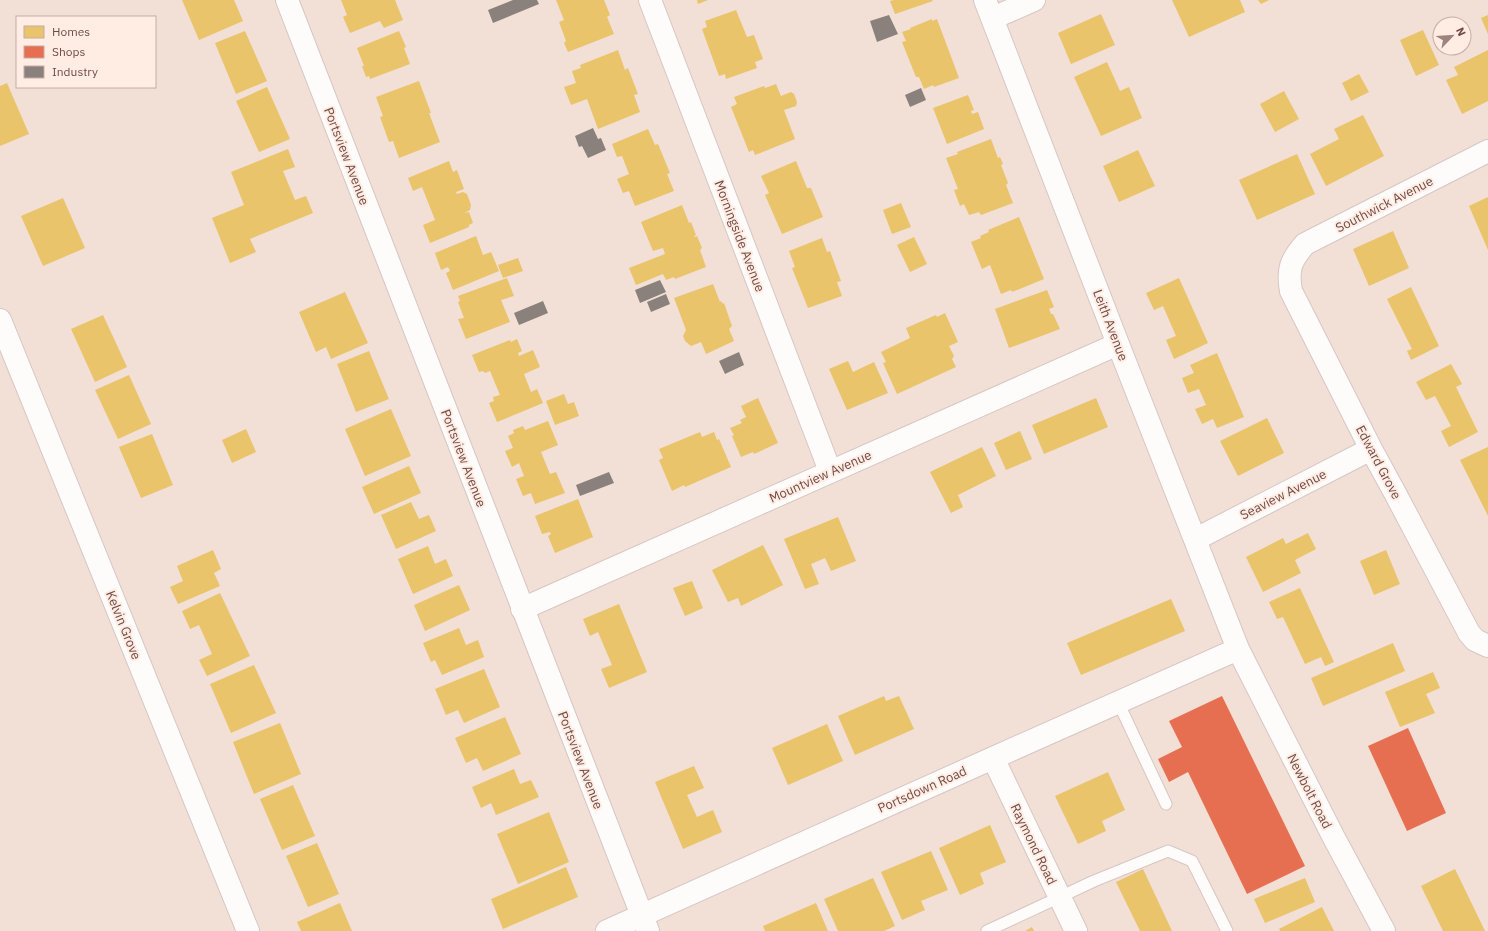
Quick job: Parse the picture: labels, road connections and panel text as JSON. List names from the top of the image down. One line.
{"streets":{"street":["Portsview Avenue","Southwick Avenue","Morningside Avenue","Leith Avenue","Edward Grove","Mountview Avenue","Seaview Avenue","Kelvin Grove","Portsdown Road","Newbolt Road","Raymond Road"]},"crossings":[["Portsview Avenue","Mountview Avenue"],["Portsview Avenue","Portsdown Road"],["Southwick Avenue","Edward Grove"],["Morningside Avenue","Mountview Avenue"],["Leith Avenue","Mountview Avenue"],["Leith Avenue","Seaview Avenue"],["Leith Avenue","Portsdown Road"],["Leith Avenue","Newbolt Road"],["Edward Grove","Seaview Avenue"],["Portsdown Road","Newbolt Road"],["Portsdown Road","Raymond Road"]],"legend":["Homes","Shops","Industry"],"north":"top right"}
